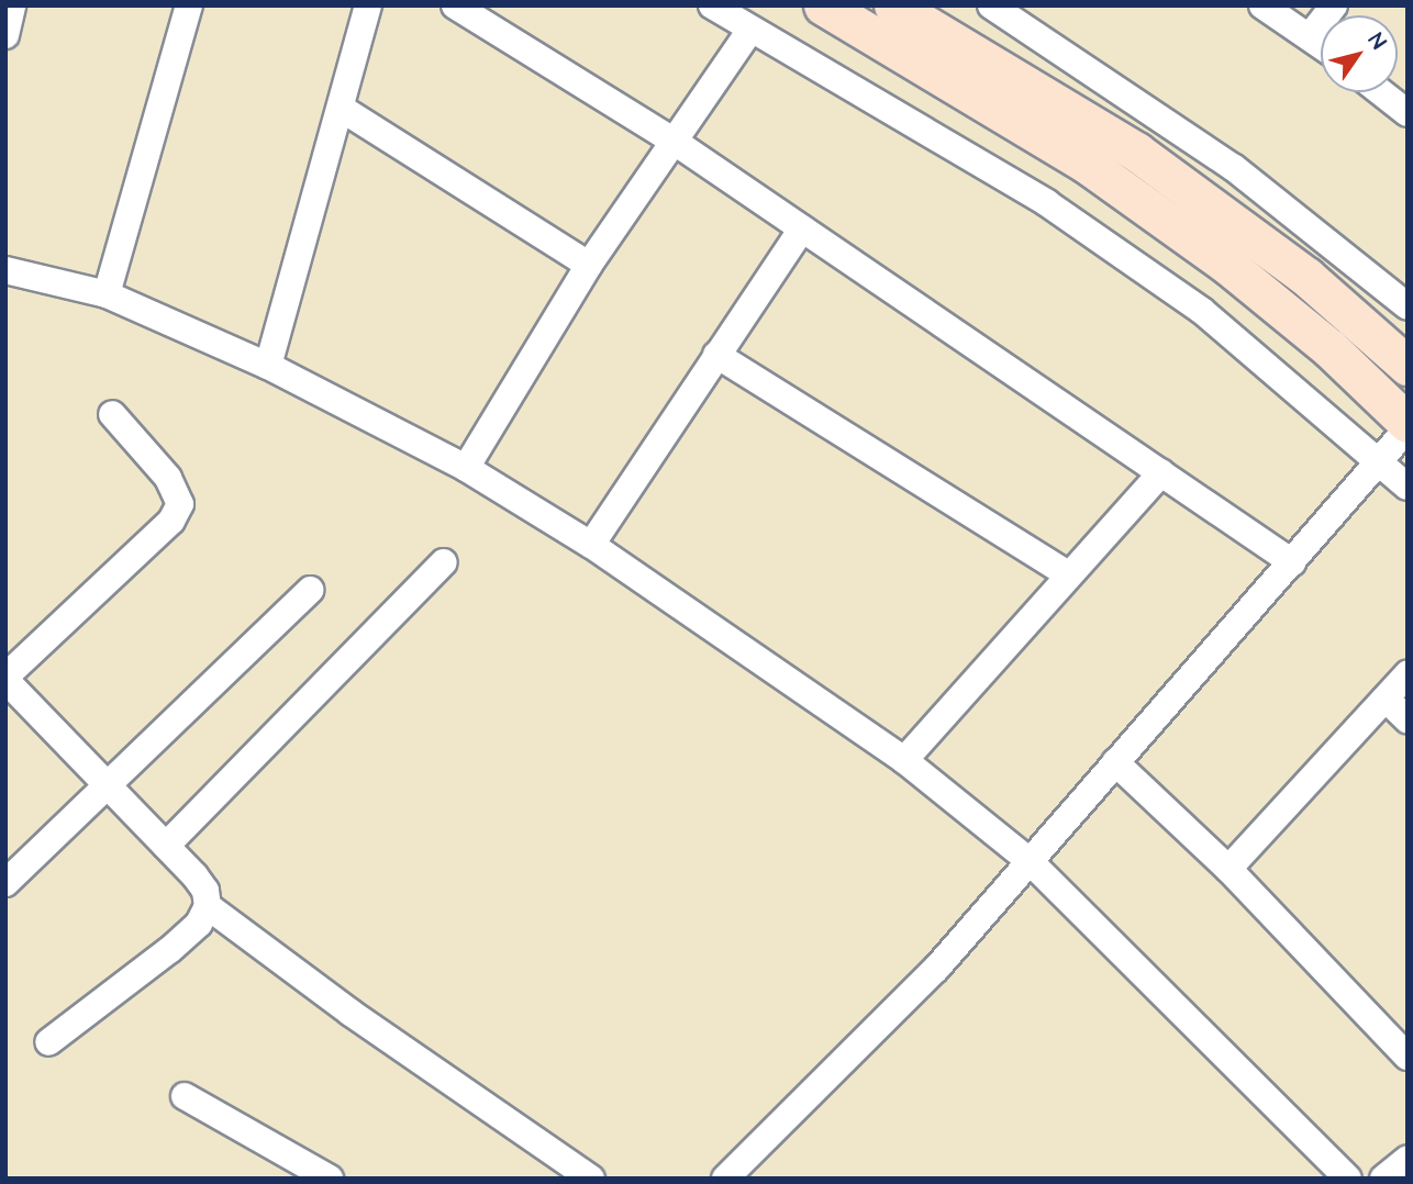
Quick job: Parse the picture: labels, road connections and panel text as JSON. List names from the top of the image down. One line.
{"north":"top right"}
